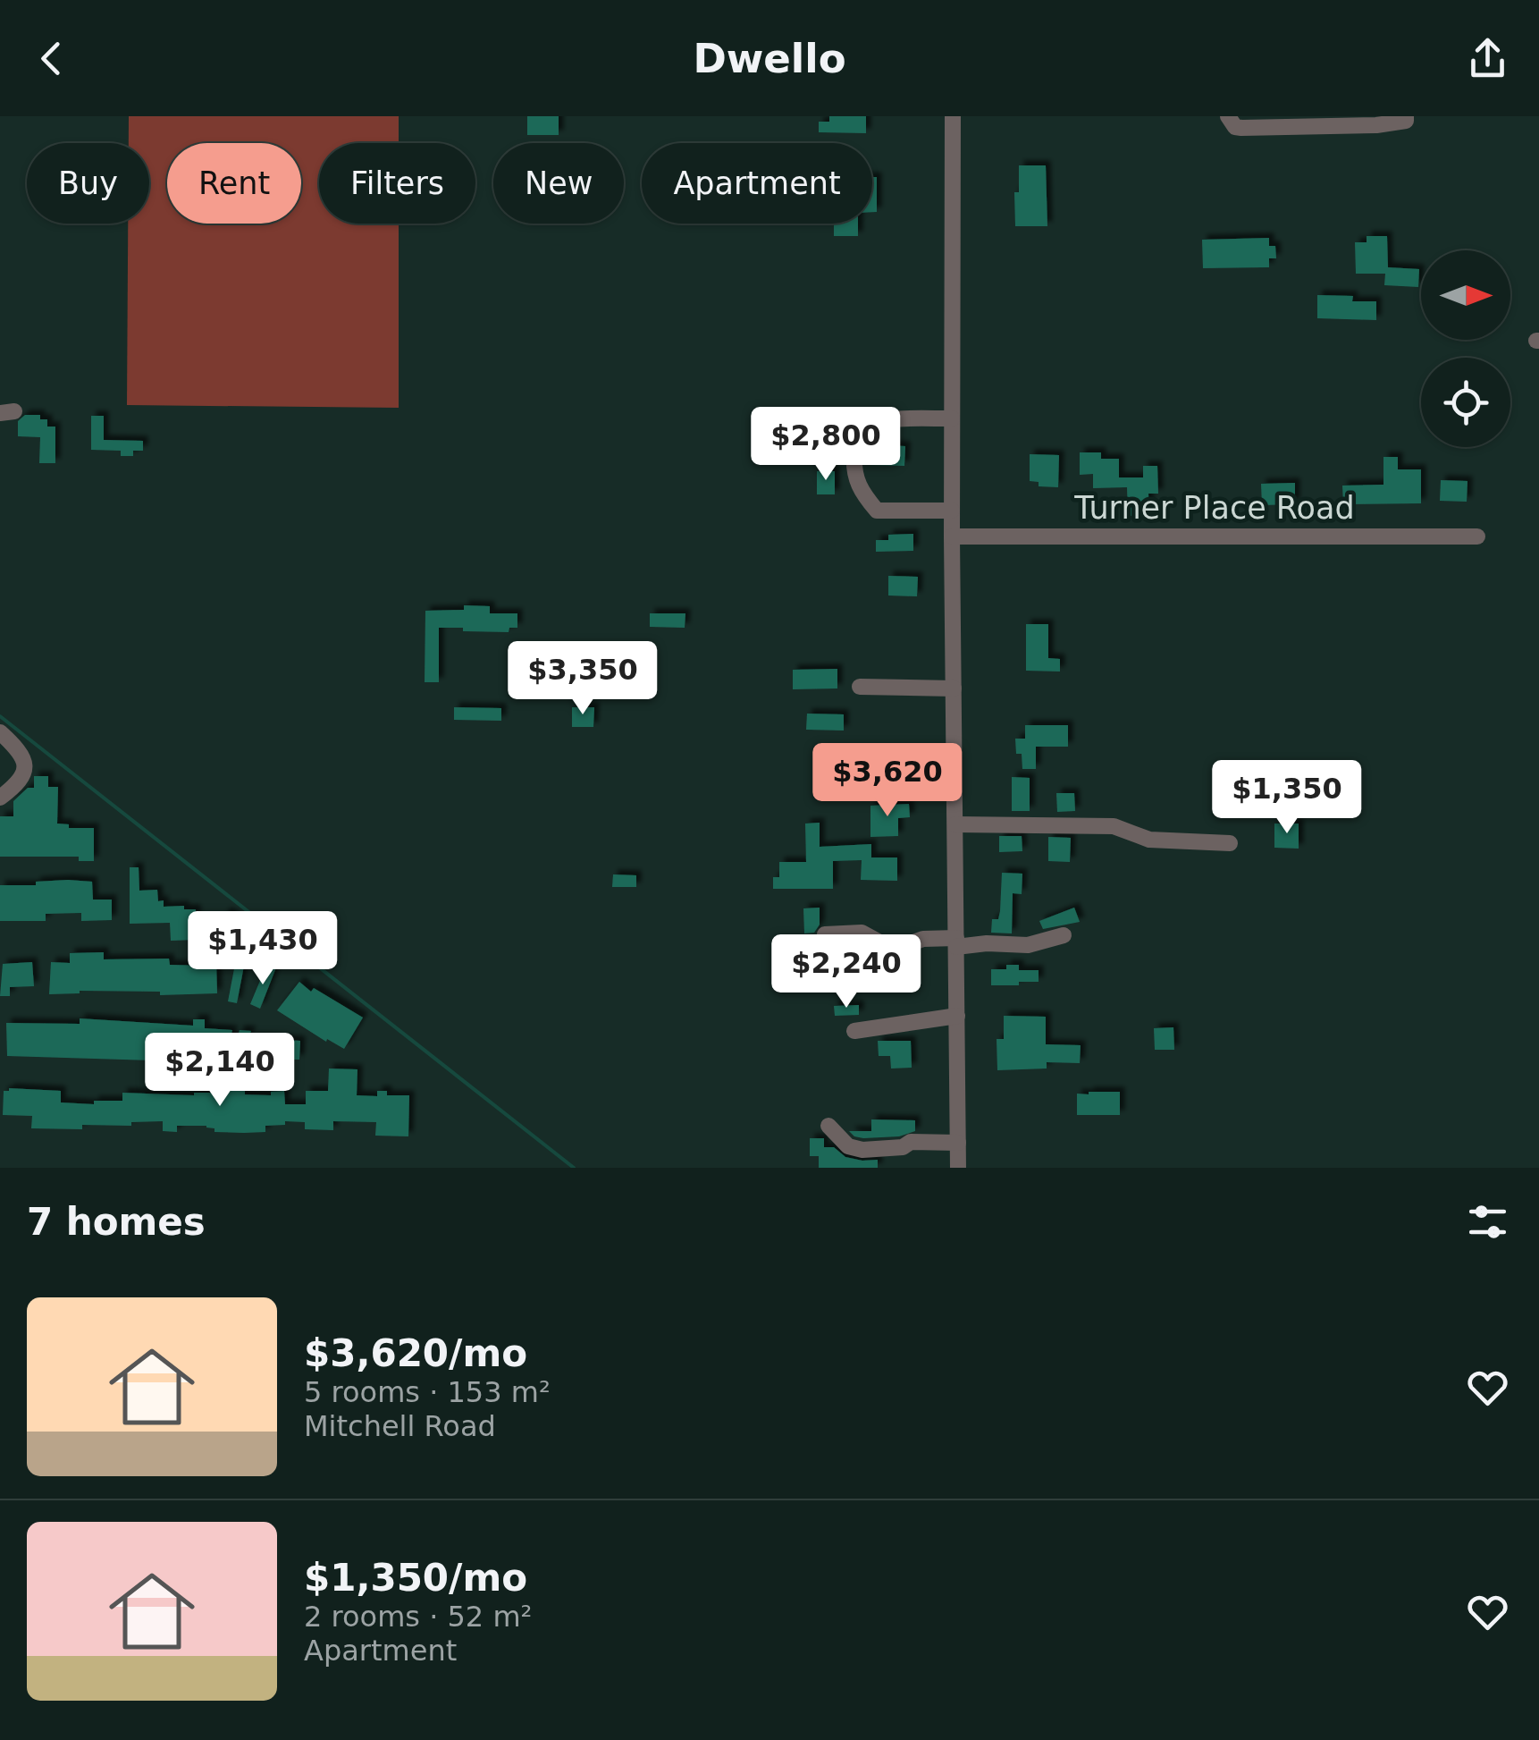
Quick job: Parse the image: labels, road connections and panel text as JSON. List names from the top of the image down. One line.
{"streets":{"street":["Turner Place Road"]},"north":"right","page":{"header":"Dwello","chip":["Buy","Rent","Filters","New","Apartment"],"price":["$2,800","$3,350","$3,620","$1,350","$1,430","$2,240","$2,140"],"heading":"7 homes","list":[{"name":"$3,620/mo","note":"5 rooms · 153 m² · Mitchell Road"},{"name":"$1,350/mo","note":"2 rooms · 52 m² · Apartment"}]}}
